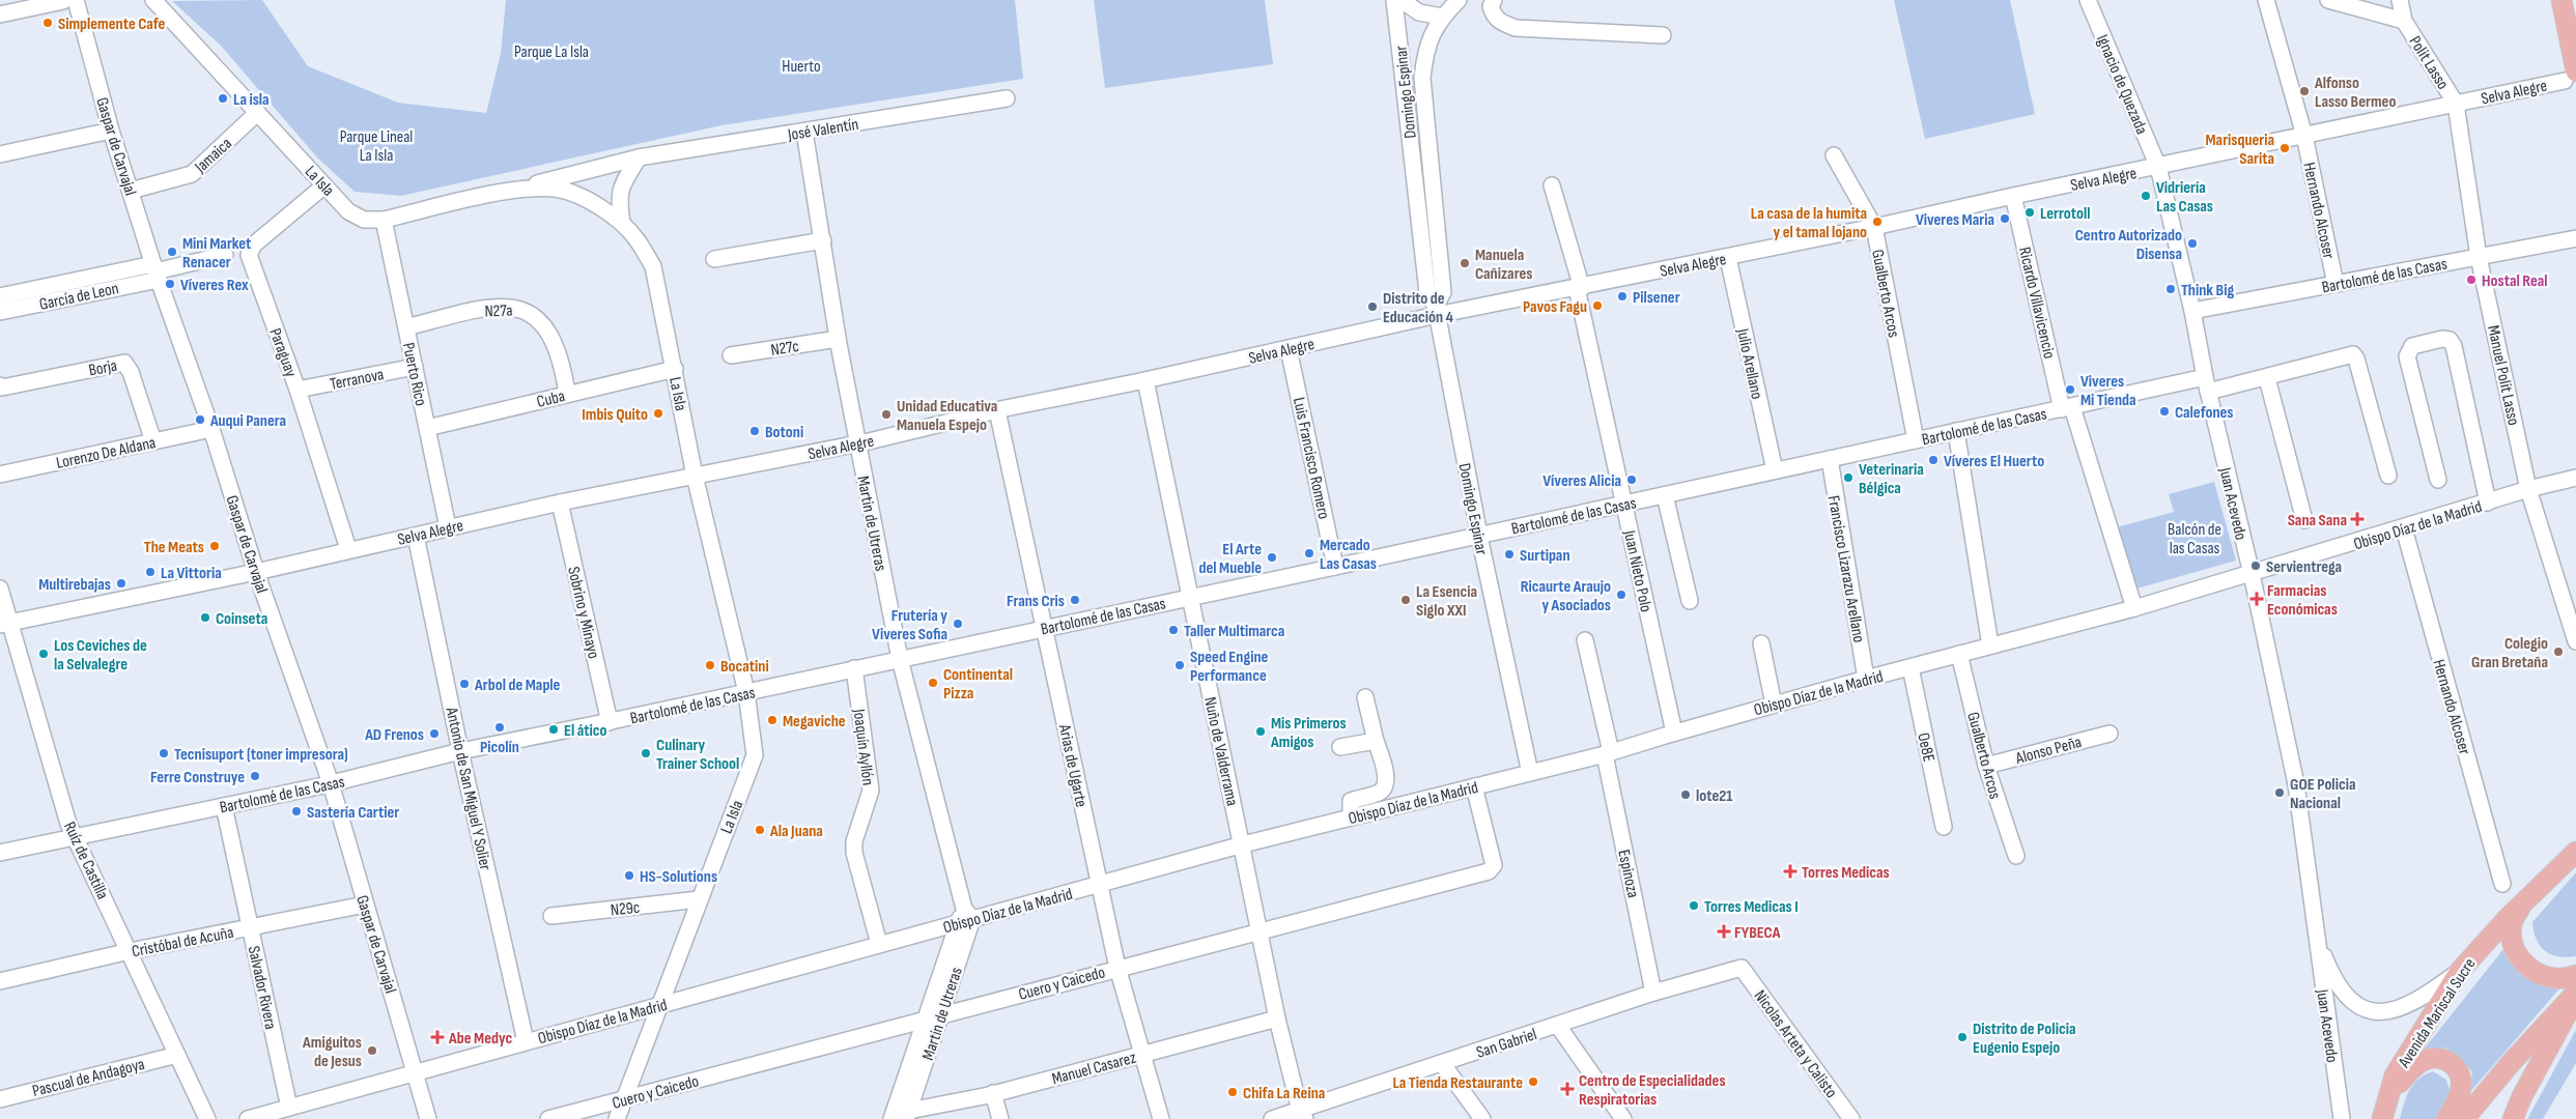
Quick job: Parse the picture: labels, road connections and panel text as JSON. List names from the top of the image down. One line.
{"streets":{"main road":["Avenida Mariscal Sucre"],"street":["Polit Lasso","Ignacio de Quezada","Selva Alegre","Domingo Espinar","José Valentín","Gaspar de Carvajal","Jamaica","La Isla","Hernando Alcoser","Bartolomé de las Casas","Gualberto Arcos","García de Leon","Ricardo Villavicencio","N27a","N27c","Paraguay","Julio Arellano","Borja","Puerto Rico","Manuel Polit Lasso","Terranova","Cuba","Lorenzo De Aldana","Luis Francisco Romero","Juan Acevedo","Martin de Utreras","Obispo Díaz de la Madrid","Francisco Lizarazu Arellano","Juan Nieto Polo","Sobrino y Minayo","Joaquín Ayllón","Oe8E","Alonso Peña","Nuño de Valderrama","Arias de Ugarte","Antonio de San Miguel Y Solier","Ruíz de Castilla","Espinoza","N29c","Cristóbal de Acuña","Cuero y Caicedo","Salvador Rivera","San Gabriel","Nicolas Arteta y Calisto","Manuel Casarez","Pascual de Andagoya"]},"crossings":[["Polit Lasso","Selva Alegre"],["Polit Lasso","Manuel Polit Lasso"],["Ignacio de Quezada","Selva Alegre"],["Ignacio de Quezada","Juan Acevedo"],["Selva Alegre","Domingo Espinar"],["Selva Alegre","Gaspar de Carvajal"],["Selva Alegre","La Isla"],["Selva Alegre","Hernando Alcoser"],["Selva Alegre","Gualberto Arcos"],["Selva Alegre","Ricardo Villavicencio"],["Selva Alegre","Paraguay"],["Selva Alegre","Julio Arellano"],["Selva Alegre","Puerto Rico"],["Selva Alegre","Manuel Polit Lasso"],["Selva Alegre","Luis Francisco Romero"],["Selva Alegre","Juan Acevedo"],["Selva Alegre","Martin de Utreras"],["Selva Alegre","Juan Nieto Polo"],["Selva Alegre","Sobrino y Minayo"],["Selva Alegre","Nuño de Valderrama"],["Selva Alegre","Arias de Ugarte"],["Selva Alegre","Antonio de San Miguel Y Solier"],["Selva Alegre","Ruíz de Castilla"],["Domingo Espinar","Bartolomé de las Casas"],["Domingo Espinar","Obispo Díaz de la Madrid"],["José Valentín","La Isla"],["José Valentín","Martin de Utreras"],["Gaspar de Carvajal","Jamaica"],["Gaspar de Carvajal","Bartolomé de las Casas"],["Gaspar de Carvajal","García de Leon"],["Gaspar de Carvajal","Lorenzo De Aldana"],["Gaspar de Carvajal","Obispo Díaz de la Madrid"],["Gaspar de Carvajal","Cristóbal de Acuña"],["Jamaica","La Isla"],["La Isla","Bartolomé de las Casas"],["La Isla","Paraguay"],["La Isla","Puerto Rico"],["La Isla","Cuba"],["La Isla","Obispo Díaz de la Madrid"],["La Isla","N29c"],["La Isla","Cuero y Caicedo"],["Hernando Alcoser","Bartolomé de las Casas"],["Hernando Alcoser","Obispo Díaz de la Madrid"],["Bartolomé de las Casas","Gualberto Arcos"],["Bartolomé de las Casas","Ricardo Villavicencio"],["Bartolomé de las Casas","Julio Arellano"],["Bartolomé de las Casas","Manuel Polit Lasso"],["Bartolomé de las Casas","Luis Francisco Romero"],["Bartolomé de las Casas","Juan Acevedo"],["Bartolomé de las Casas","Martin de Utreras"],["Bartolomé de las Casas","Francisco Lizarazu Arellano"],["Bartolomé de las Casas","Juan Nieto Polo"],["Bartolomé de las Casas","Sobrino y Minayo"],["Bartolomé de las Casas","Joaquín Ayllón"],["Bartolomé de las Casas","Nuño de Valderrama"],["Bartolomé de las Casas","Arias de Ugarte"],["Bartolomé de las Casas","Antonio de San Miguel Y Solier"],["Bartolomé de las Casas","Ruíz de Castilla"],["Bartolomé de las Casas","Salvador Rivera"],["Gualberto Arcos","Obispo Díaz de la Madrid"],["Gualberto Arcos","Alonso Peña"],["Ricardo Villavicencio","Obispo Díaz de la Madrid"],["N27a","Puerto Rico"],["N27a","Cuba"],["N27c","Martin de Utreras"],["Paraguay","Terranova"],["Borja","Lorenzo De Aldana"],["Puerto Rico","Terranova"],["Puerto Rico","Cuba"],["Manuel Polit Lasso","Obispo Díaz de la Madrid"],["Juan Acevedo","Obispo Díaz de la Madrid"],["Juan Acevedo","Avenida Mariscal Sucre"],["Martin de Utreras","Obispo Díaz de la Madrid"],["Martin de Utreras","Cuero y Caicedo"],["Martin de Utreras","Manuel Casarez"],["Obispo Díaz de la Madrid","Francisco Lizarazu Arellano"],["Obispo Díaz de la Madrid","Juan Nieto Polo"],["Obispo Díaz de la Madrid","Joaquín Ayllón"],["Obispo Díaz de la Madrid","Oe8E"],["Obispo Díaz de la Madrid","Nuño de Valderrama"],["Obispo Díaz de la Madrid","Arias de Ugarte"],["Obispo Díaz de la Madrid","Antonio de San Miguel Y Solier"],["Obispo Díaz de la Madrid","Espinoza"],["Obispo Díaz de la Madrid","Cuero y Caicedo"],["Obispo Díaz de la Madrid","Salvador Rivera"],["Nuño de Valderrama","Cuero y Caicedo"],["Nuño de Valderrama","San Gabriel"],["Nuño de Valderrama","Manuel Casarez"],["Arias de Ugarte","Cuero y Caicedo"],["Arias de Ugarte","Manuel Casarez"],["Ruíz de Castilla","Cristóbal de Acuña"],["Ruíz de Castilla","Pascual de Andagoya"],["Espinoza","San Gabriel"],["Cristóbal de Acuña","Salvador Rivera"],["San Gabriel","Nicolas Arteta y Calisto"]],"parks":["Parque La Isla","Huerto","Parque Lineal La Isla","Balcón de las Casas"],"places":{"other":["Simplemente Cafe","Alfonso Lasso Bermeo","La isla","Marisqueria Sarita","Vidriería Las Casas","Lerrotoll","Viveres Maria","La casa de la humita y el tamal lojano","Centro Autorizado Disensa","Mini Market Renacer","Manuela Cañizares","Hostal Real","Víveres Rex","Think Big","Pilsener","Pavos Fagu","Distrito de Educación 4","Viveres Mi Tienda","Calefones","Imbis Quito","Unidad Educativa Manuela Espejo","Auqui Panera","Botoni","Víveres El Huerto","Veterinaria Bélgica","Víveres Alicia","The Meats","Mercado Las Casas","Surtipan","El Arte del Mueble","Servientrega","La Vittoria","Multirebajas","Ricaurte Araujo y Asociados","Frans Cris","La Esencia Siglo XXI","Coinseta","Frutería y Viveres Sofia","Taller Multimarca","Colegio Gran Bretaña","Los Ceviches de la Selvalegre","Bocatini","Speed Engine Performance","Continental Pizza","Arbol de Maple","Megaviche","Picolín","El ático","Mis Primeros Amigos","AD Frenos","Tecnisuport (toner impresora)","Culinary Trainer School","Ferre Construye","GOE Policia Nacional","lote21","Sastería Cartier","Ala Juana","HS-Solutions","Torres Medicas I","Distrito de Policia Eugenio Espejo","Amiguitos de Jesus","La Tienda Restaurante","Chifa La Reina"],"health":["Sana Sana","Farmacias Económicas","Torres Medicas","FYBECA","Abe Medyc","Centro de Especialidades Respiratorias"]}}
